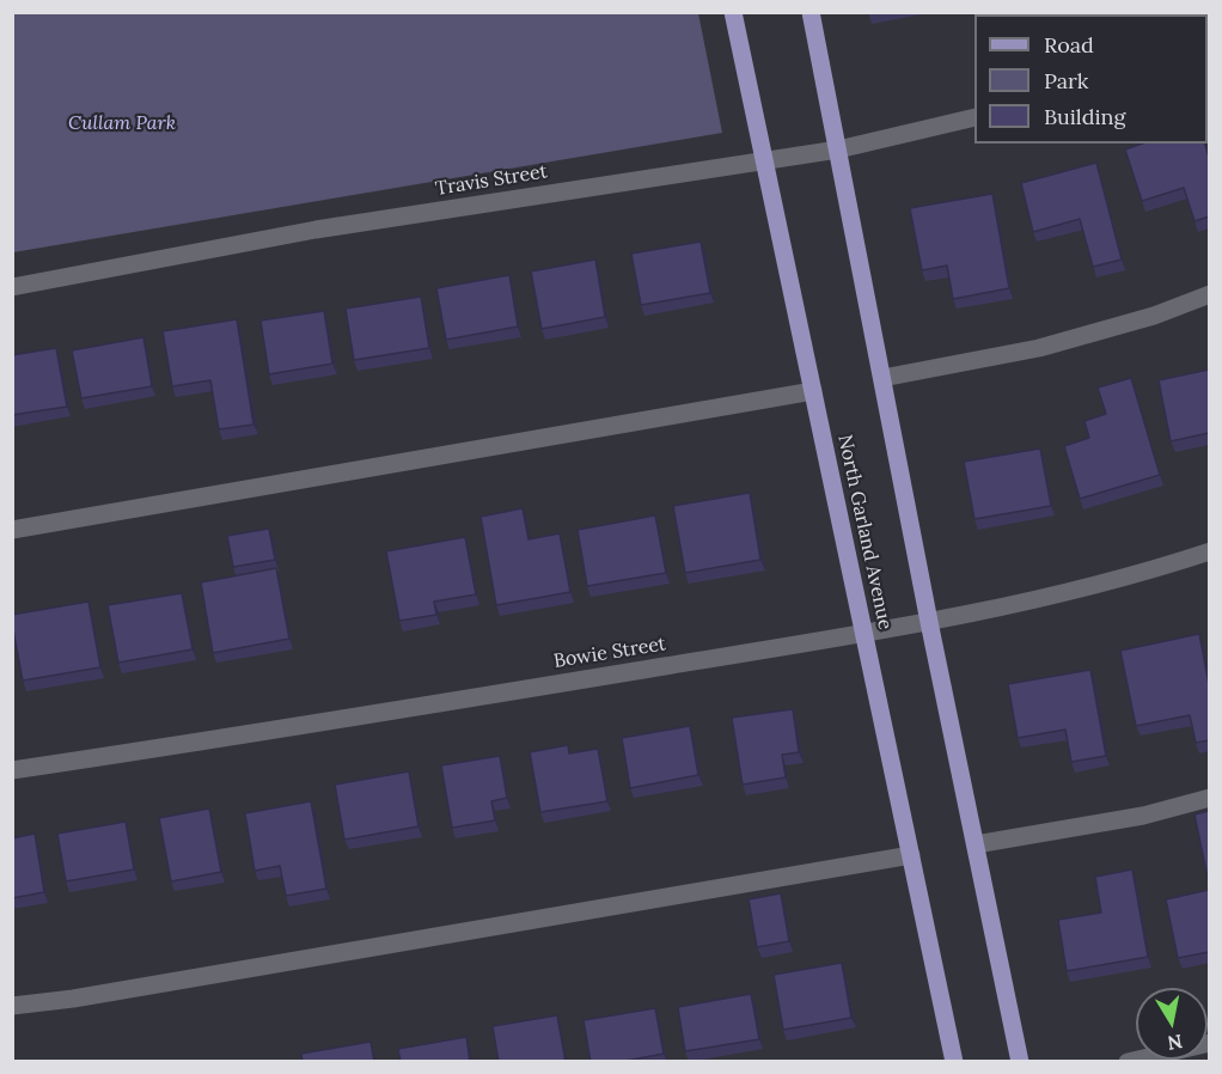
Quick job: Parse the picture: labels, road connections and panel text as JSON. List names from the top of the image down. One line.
{"streets":{"main road":["North Garland Avenue"],"street":["Travis Street","Bowie Street"]},"crossings":[["Travis Street","North Garland Avenue"],["North Garland Avenue","Bowie Street"]],"parks":["Cullam Park"],"legend":["Road","Park","Building"],"north":"bottom"}
